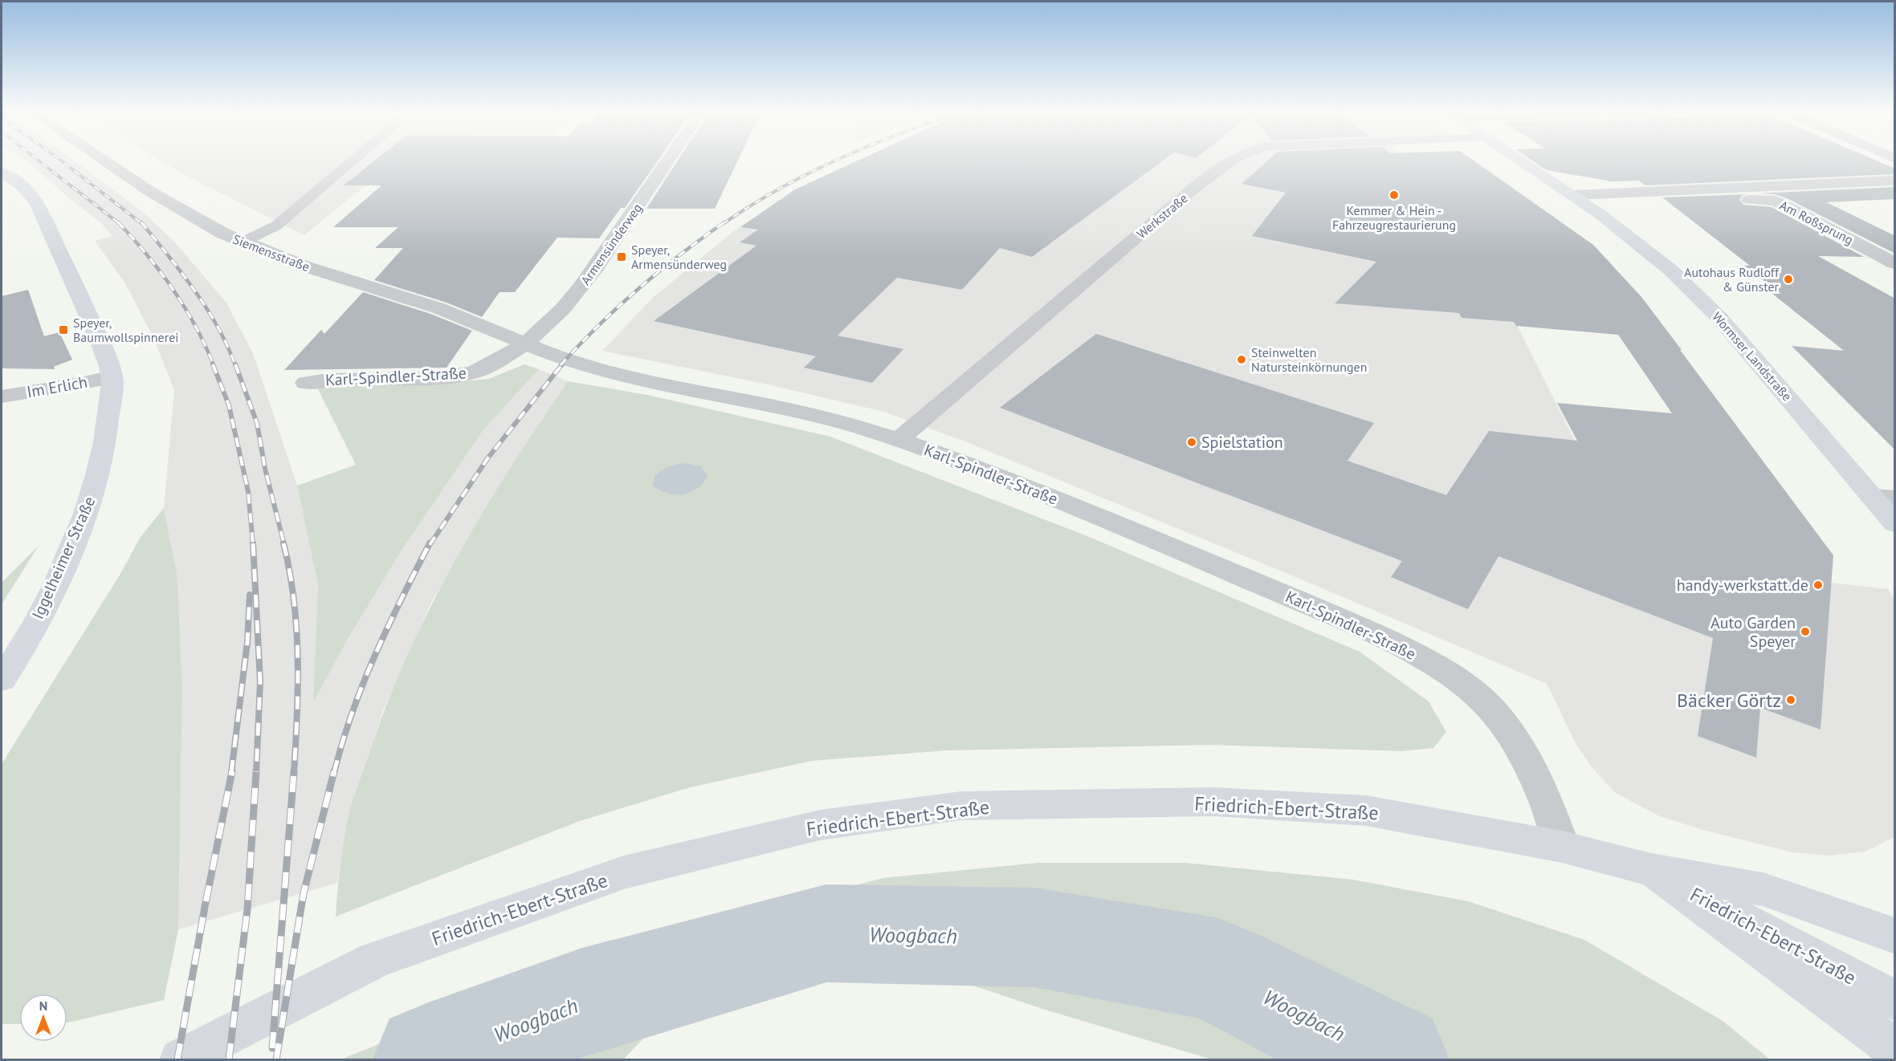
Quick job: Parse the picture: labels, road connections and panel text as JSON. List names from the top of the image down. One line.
{"streets":{"main road":["Wormser Landstraße","Iggelheimer Straße","Friedrich-Ebert-Straße"],"street":["Werkstraße","Am Roßsprung","Armensünderweg","Siemensstraße","Karl-Spindler-Straße","Im Erlich"]},"crossings":[["Werkstraße","Karl-Spindler-Straße"],["Am Roßsprung","Wormser Landstraße"],["Armensünderweg","Siemensstraße"],["Armensünderweg","Karl-Spindler-Straße"],["Siemensstraße","Karl-Spindler-Straße"],["Karl-Spindler-Straße","Friedrich-Ebert-Straße"],["Im Erlich","Iggelheimer Straße"]],"water":["Woogbach"],"places":{"other":["Kemmer & Hein - Fahrzeugrestaurierung","Autohaus Rudloff & Günster","Steinwelten Natursteinkörnungen","Spielstation","handy-werkstatt.de","Auto Garden Speyer","Bäcker Görtz"],"transit":["Speyer, Armensünderweg","Speyer, Baumwollspinnerei"]},"north":"top"}
